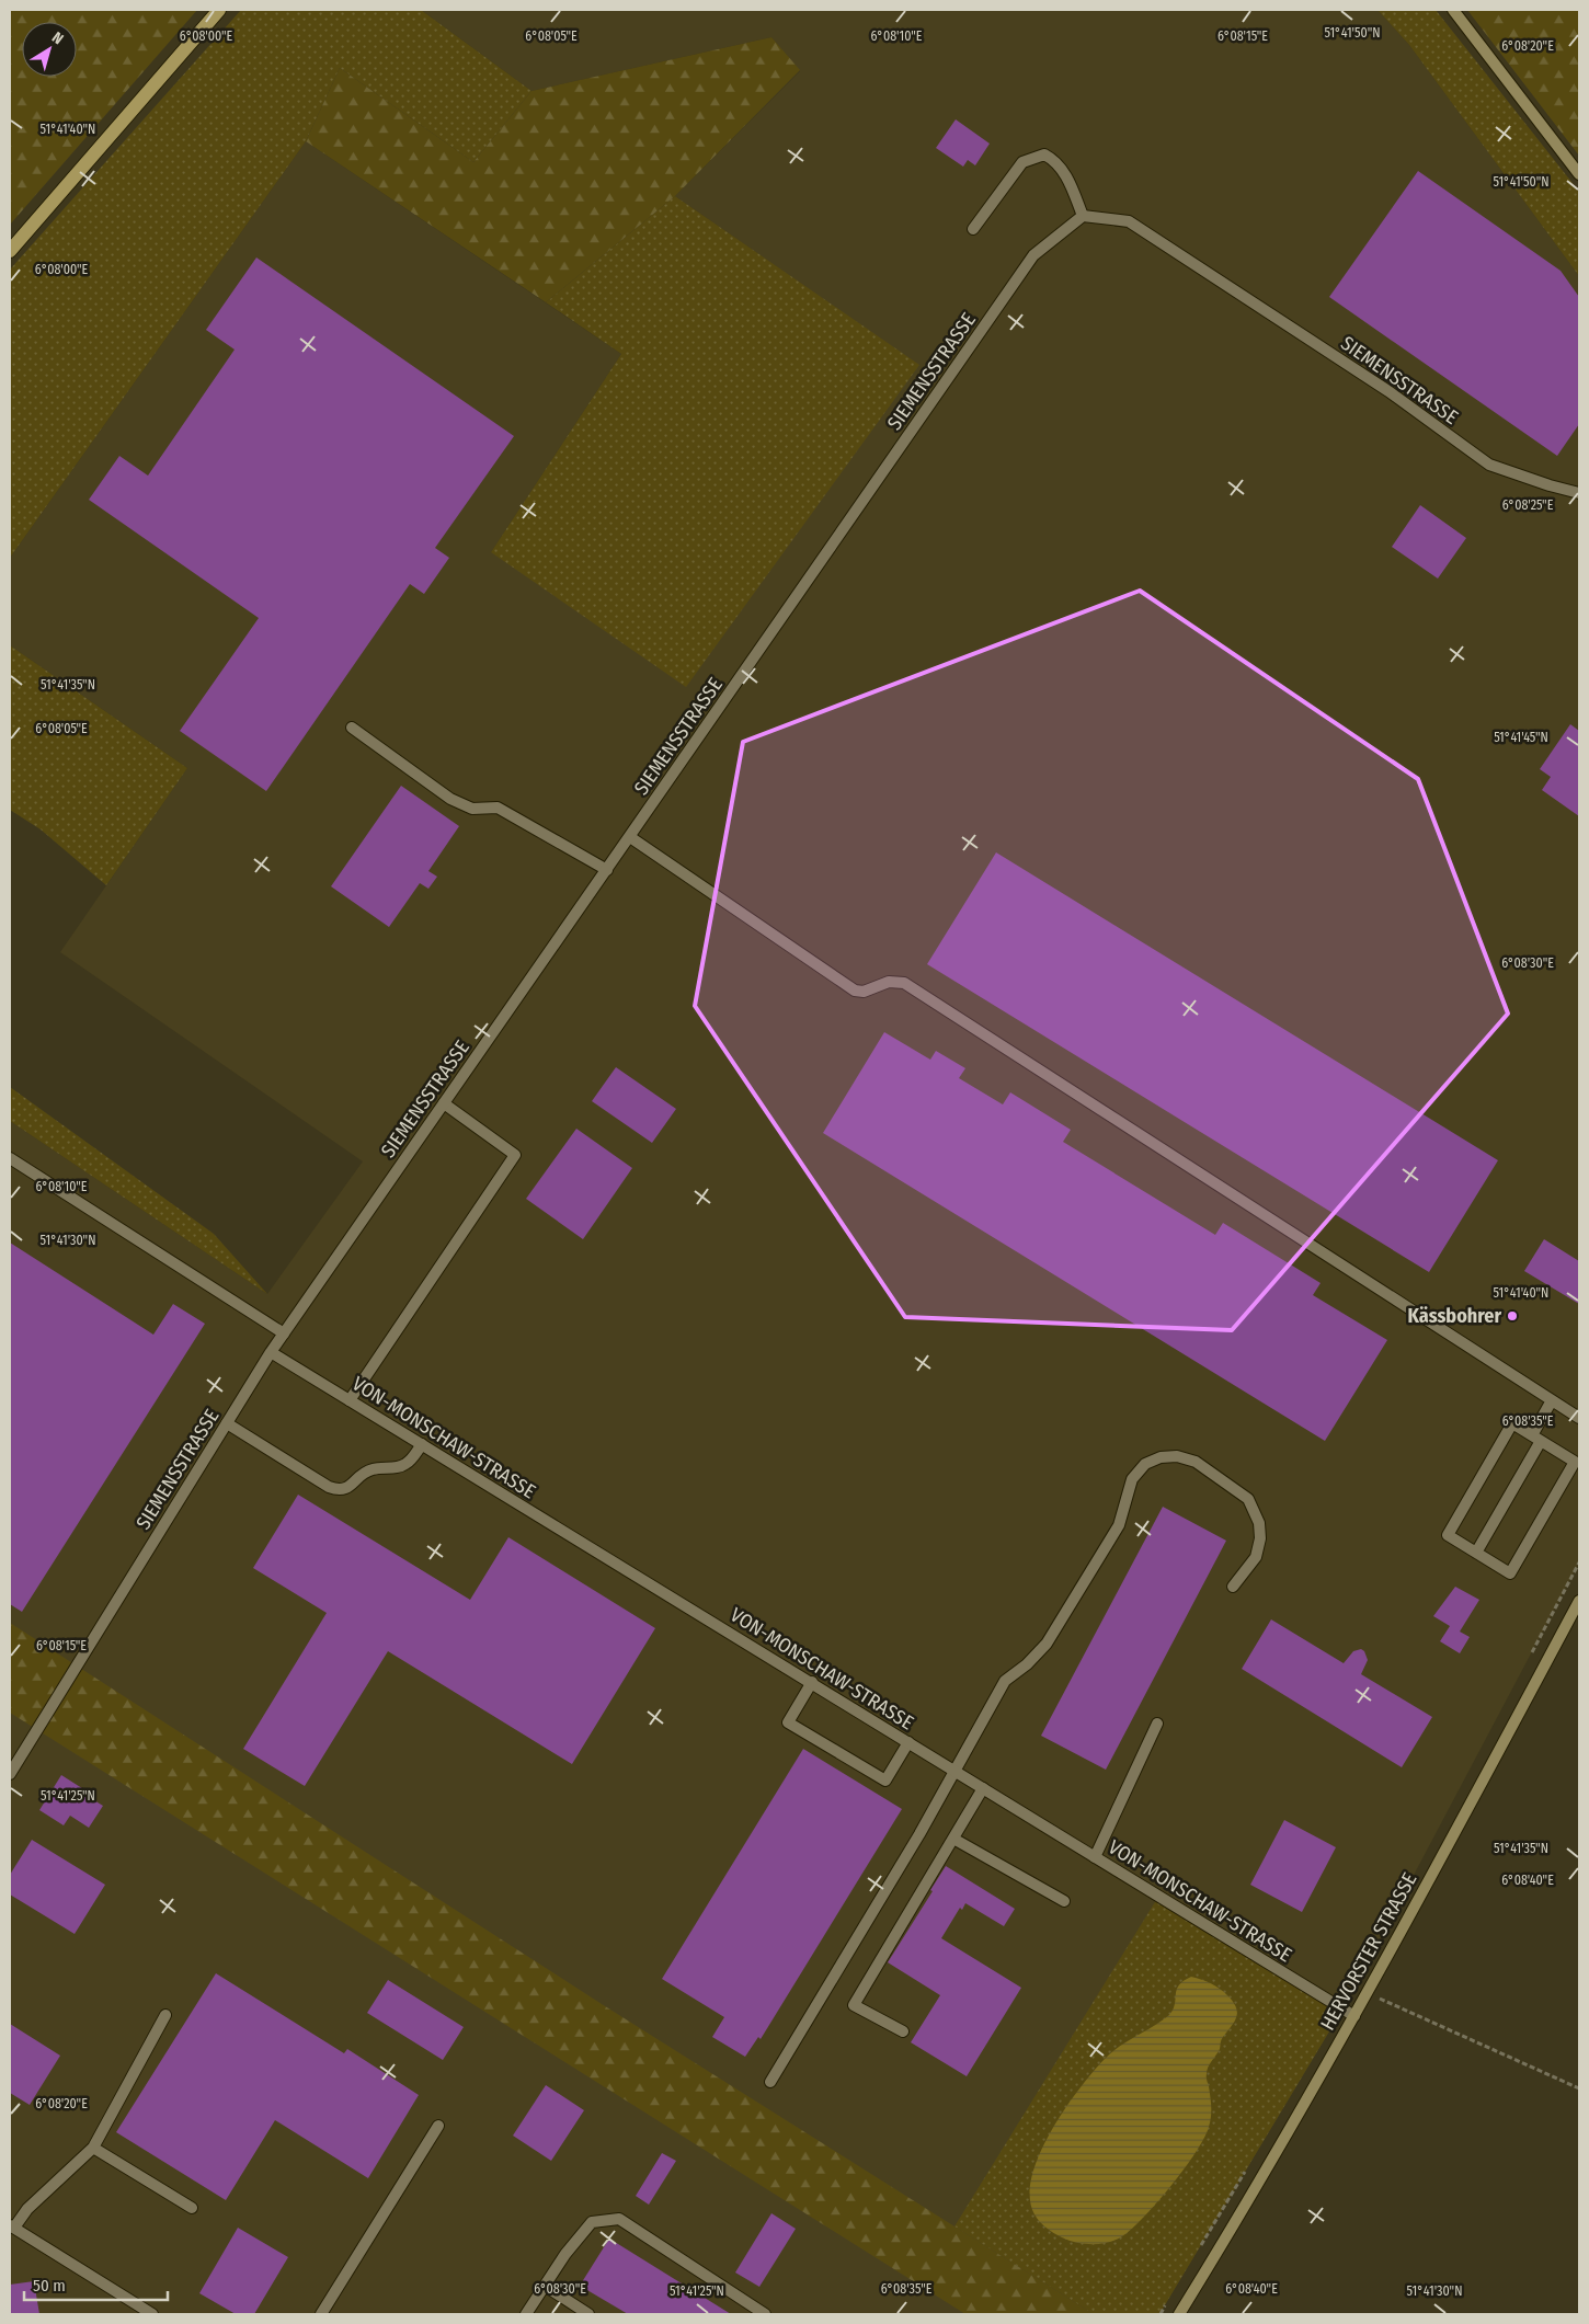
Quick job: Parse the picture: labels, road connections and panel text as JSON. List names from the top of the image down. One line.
{"streets":{"street":["SIEMENSSTRASSE","VON-MONSCHAW-STRASSE","HERVORSTER STRASSE"]},"crossings":[["SIEMENSSTRASSE","VON-MONSCHAW-STRASSE"],["VON-MONSCHAW-STRASSE","HERVORSTER STRASSE"]],"places":["Kässbohrer"],"scale_bar":"50 m","north":"top right","coordinates":["51°41'50\"N","6°08'00\"E","6°08'05\"E","6°08'10\"E","6°08'15\"E","6°08'20\"E","51°41'40\"N","6°08'25\"E","51°41'35\"N","51°41'45\"N","6°08'30\"E","51°41'30\"N","6°08'35\"E","51°41'25\"N","6°08'40\"E"]}
